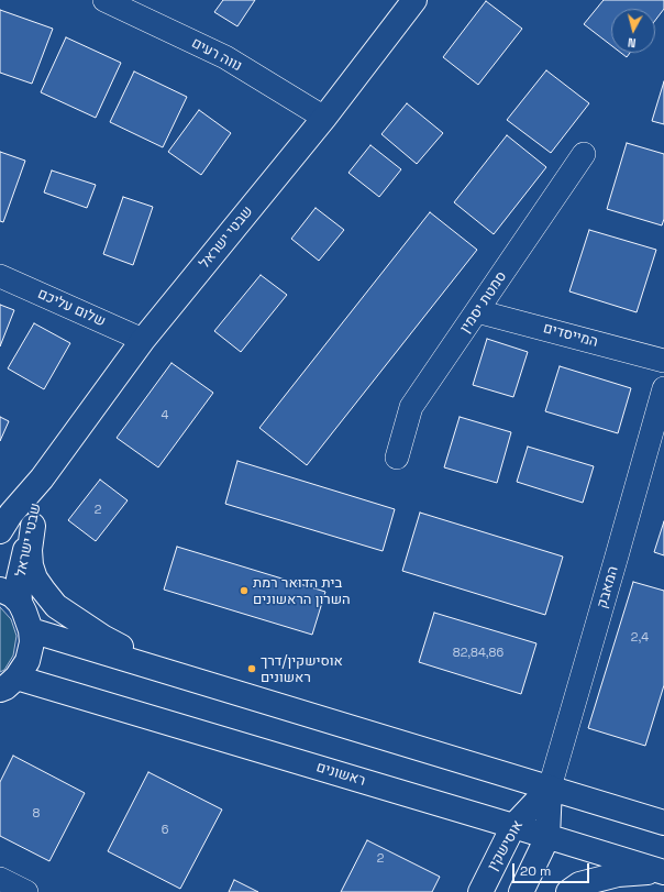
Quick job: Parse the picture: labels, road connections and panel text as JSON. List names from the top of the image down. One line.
{"streets":{"street":["נווה רעים","שבטי ישראל","סמטת יסמין","שלום עליכם","המייסדים","המאבק","ראשונים","אוסישקין"]},"crossings":[["נווה רעים","שבטי ישראל"],["שבטי ישראל","שלום עליכם"],["סמטת יסמין","המייסדים"],["המאבק","אוסישקין"],["ראשונים","אוסישקין"]],"places":["בית הדואר רמת השרון הראשונים","אוסישקין/דרך ראשונים"],"house_numbers":["4","2","2,4","82,84,86","8","6","2"],"scale_bar":"20 m","north":"bottom"}
